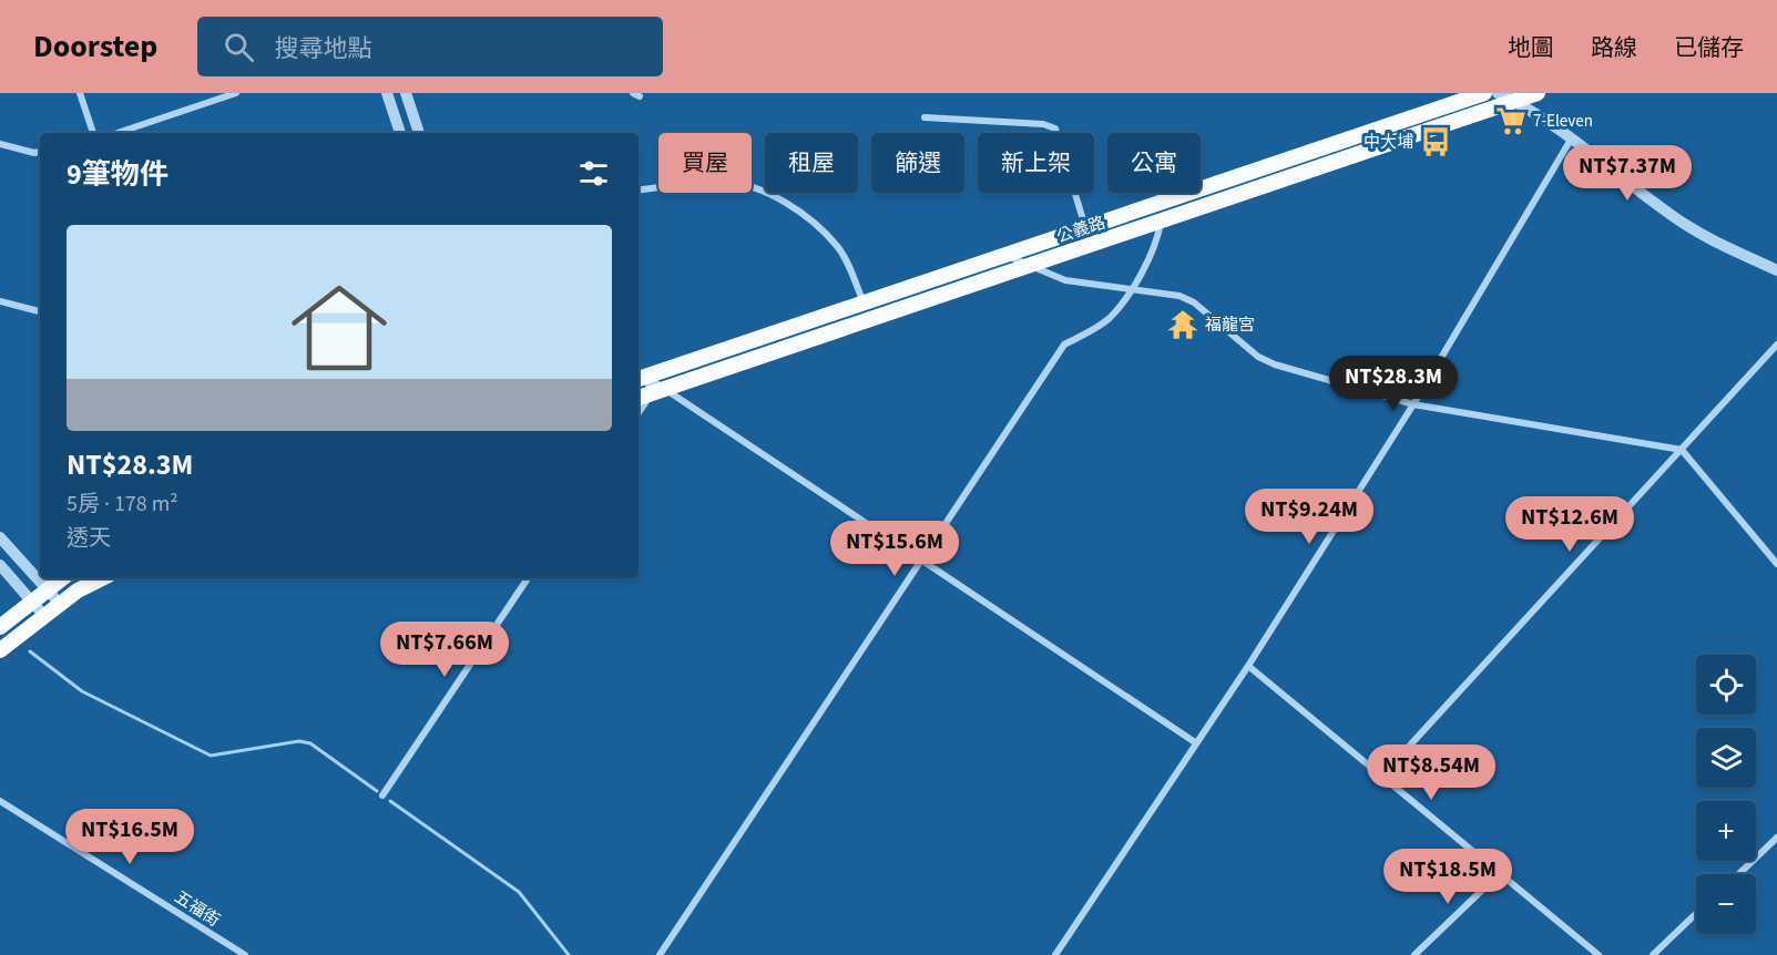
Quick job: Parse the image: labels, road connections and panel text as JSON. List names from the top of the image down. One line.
{"streets":{"main road":["公義路"],"street":["五福街"]},"places":{"supermarket":["7-Eleven"],"bus stop":["中大埔"],"temple":["福龍宮"]},"page":{"header":"Doorstep","search":"搜尋地點","nav":["地圖","路線","已儲存"],"chip":["買屋","租屋","篩選","新上架","公寓"],"heading":"9筆物件","price":["NT$7.37M","NT$28.3M","NT$9.24M","NT$12.6M","NT$15.6M","NT$7.66M","NT$8.54M","NT$16.5M","NT$18.5M"],"list":[{"name":"NT$28.3M","note":"5房 · 178 m² · 透天"}],"map_buttons":["+","−"]}}
